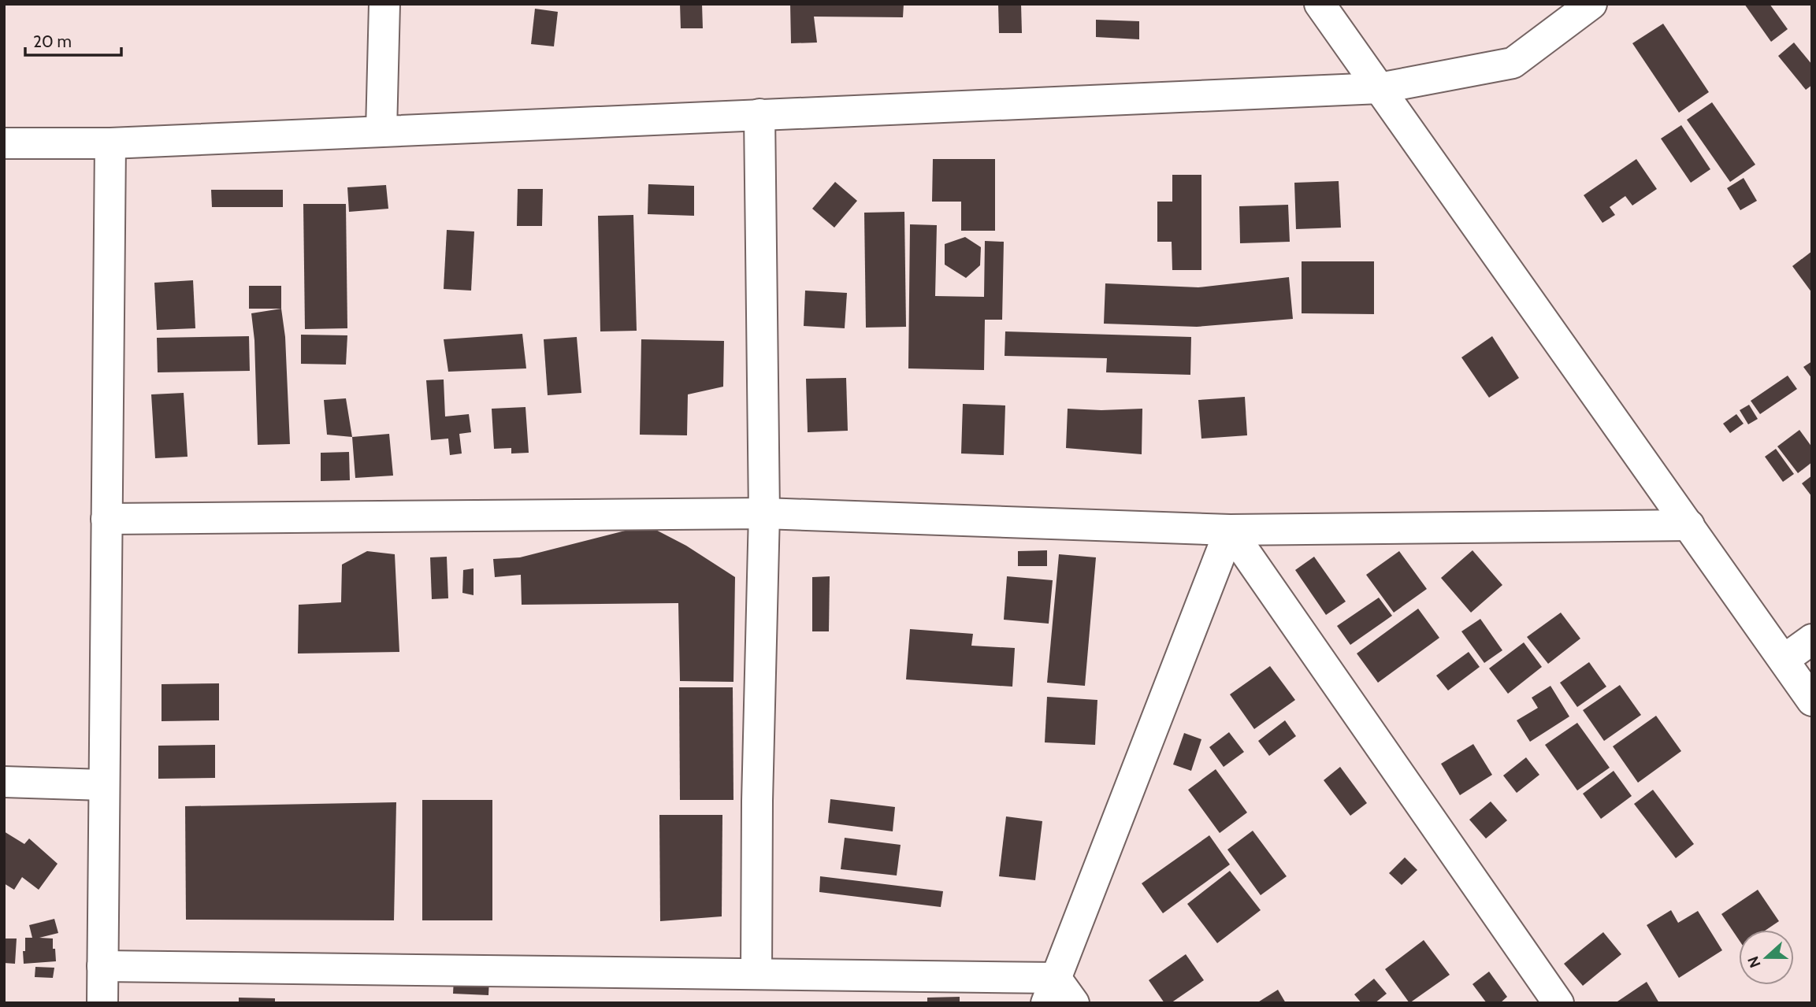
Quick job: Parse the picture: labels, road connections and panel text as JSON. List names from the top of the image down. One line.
{"scale_bar":"20 m","north":"left"}
